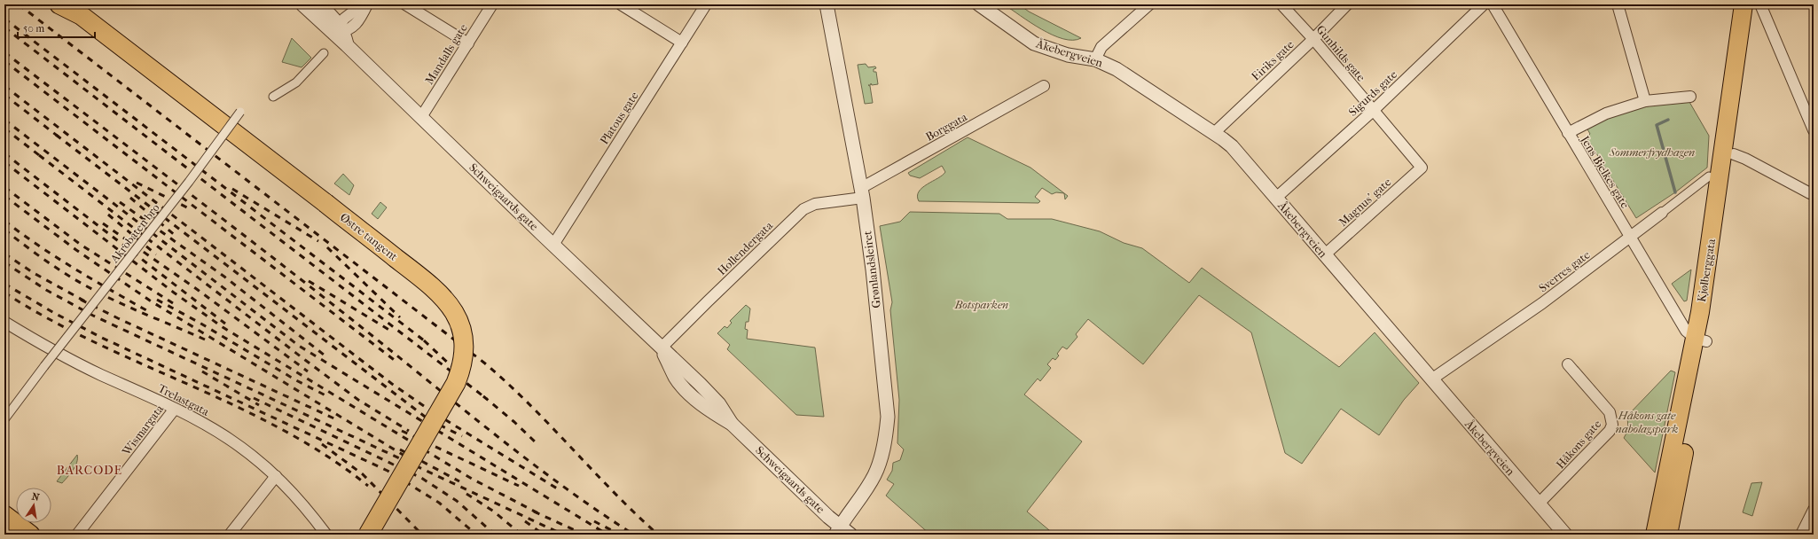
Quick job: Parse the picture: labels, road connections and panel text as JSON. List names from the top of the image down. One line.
{"streets":{"highway":["Østre tangent"],"main road":["Kjølberggata"],"street":["Åkebergveien","Gunhilds gate","Mandalls gate","Eiriks gate","Sigurds gate","Platous gate","Borggata","Jens Bjelkes gate","Schweigaards gate","Magnus’ gate","Akrobaten bro","Hollendergata","Grønlandsleiret","Sverres gate","Trelastgata","Wismargata","Håkons gate"]},"crossings":[["Åkebergveien","Eiriks gate"],["Åkebergveien","Sigurds gate"],["Åkebergveien","Magnus’ gate"],["Åkebergveien","Sverres gate"],["Åkebergveien","Håkons gate"],["Gunhilds gate","Eiriks gate"],["Gunhilds gate","Sigurds gate"],["Gunhilds gate","Magnus’ gate"],["Mandalls gate","Schweigaards gate"],["Platous gate","Schweigaards gate"],["Borggata","Hollendergata"],["Borggata","Grønlandsleiret"],["Jens Bjelkes gate","Kjølberggata"],["Jens Bjelkes gate","Sverres gate"],["Schweigaards gate","Hollendergata"],["Schweigaards gate","Grønlandsleiret"],["Hollendergata","Grønlandsleiret"],["Trelastgata","Wismargata"]],"districts":["BARCODE"],"parks":["Sommerfrydhagen","Botsparken","Håkons gate nabolagspark"],"scale_bar":"50 m","north":"top"}
